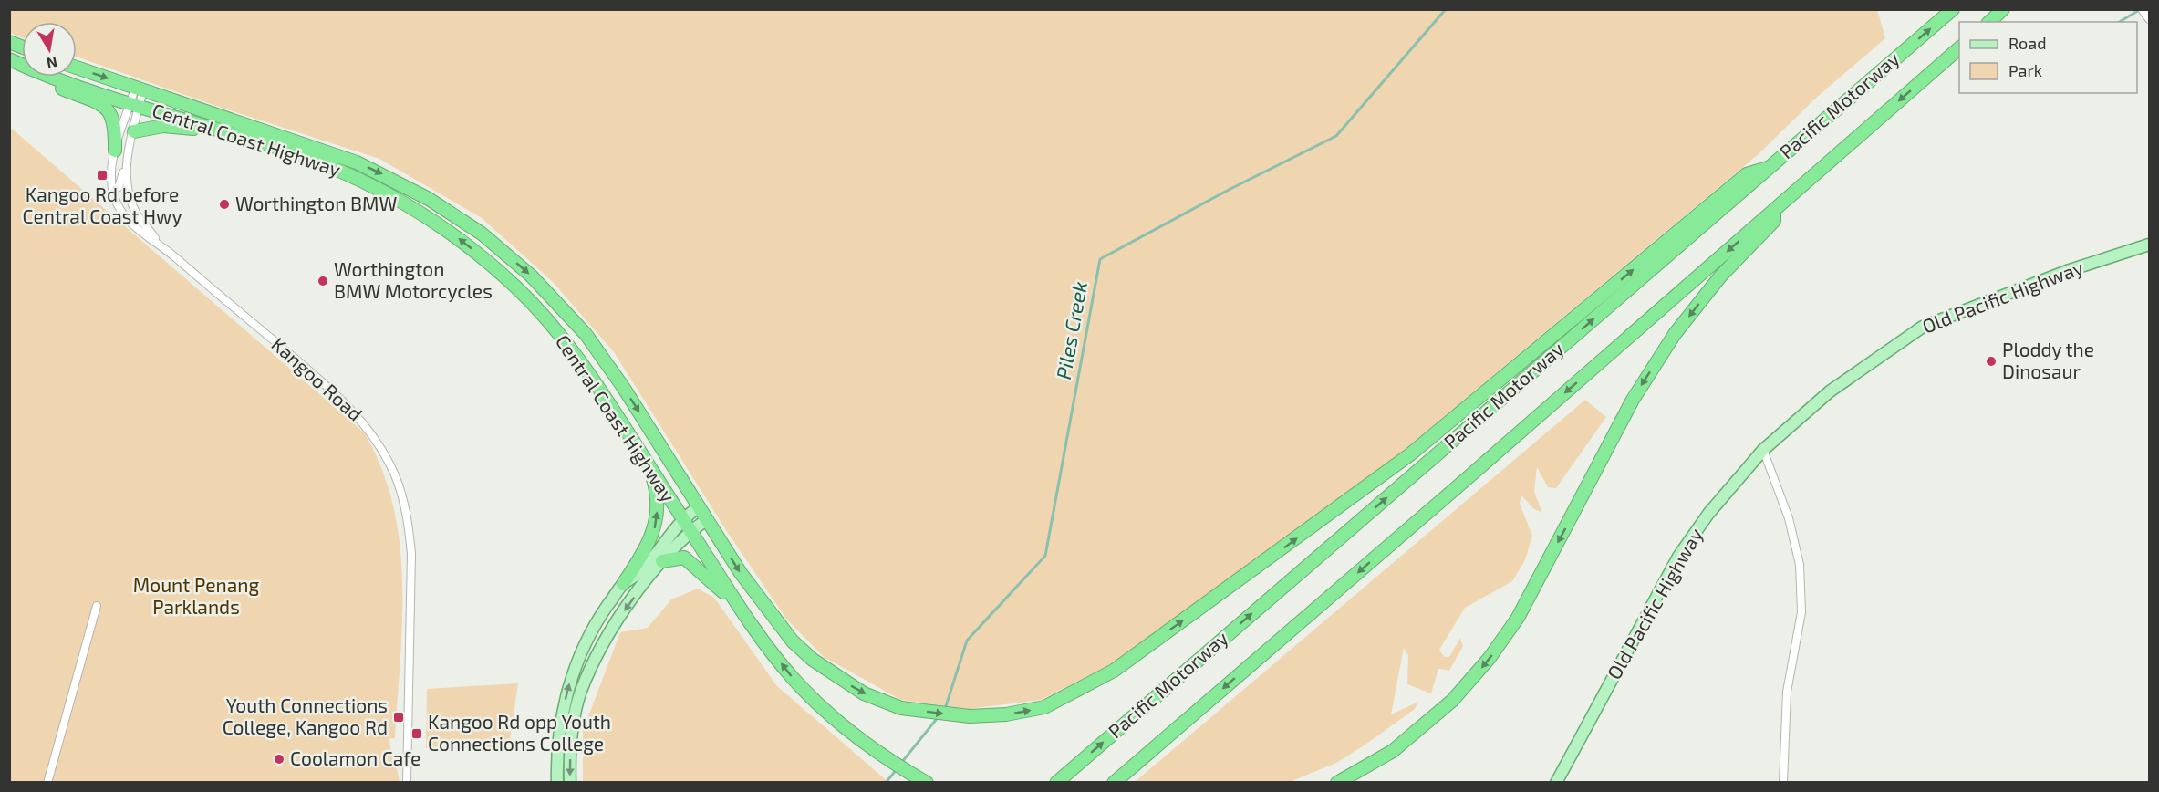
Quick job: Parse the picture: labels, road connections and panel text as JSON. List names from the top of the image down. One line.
{"streets":{"highway":["Pacific Motorway","Central Coast Highway"],"main road":["Old Pacific Highway"],"street":["Kangoo Road"]},"crossings":[["Pacific Motorway","Central Coast Highway"],["Central Coast Highway","Kangoo Road"]],"water":["Piles Creek"],"parks":["Mount Penang Parklands"],"places":{"transit":["Kangoo Rd before Central Coast Hwy","Youth Connections College, Kangoo Rd","Kangoo Rd opp Youth Connections College"],"other":["Worthington BMW","Worthington BMW Motorcycles","Ploddy the Dinosaur","Coolamon Cafe"]},"legend":["Road","Park"],"north":"bottom"}
